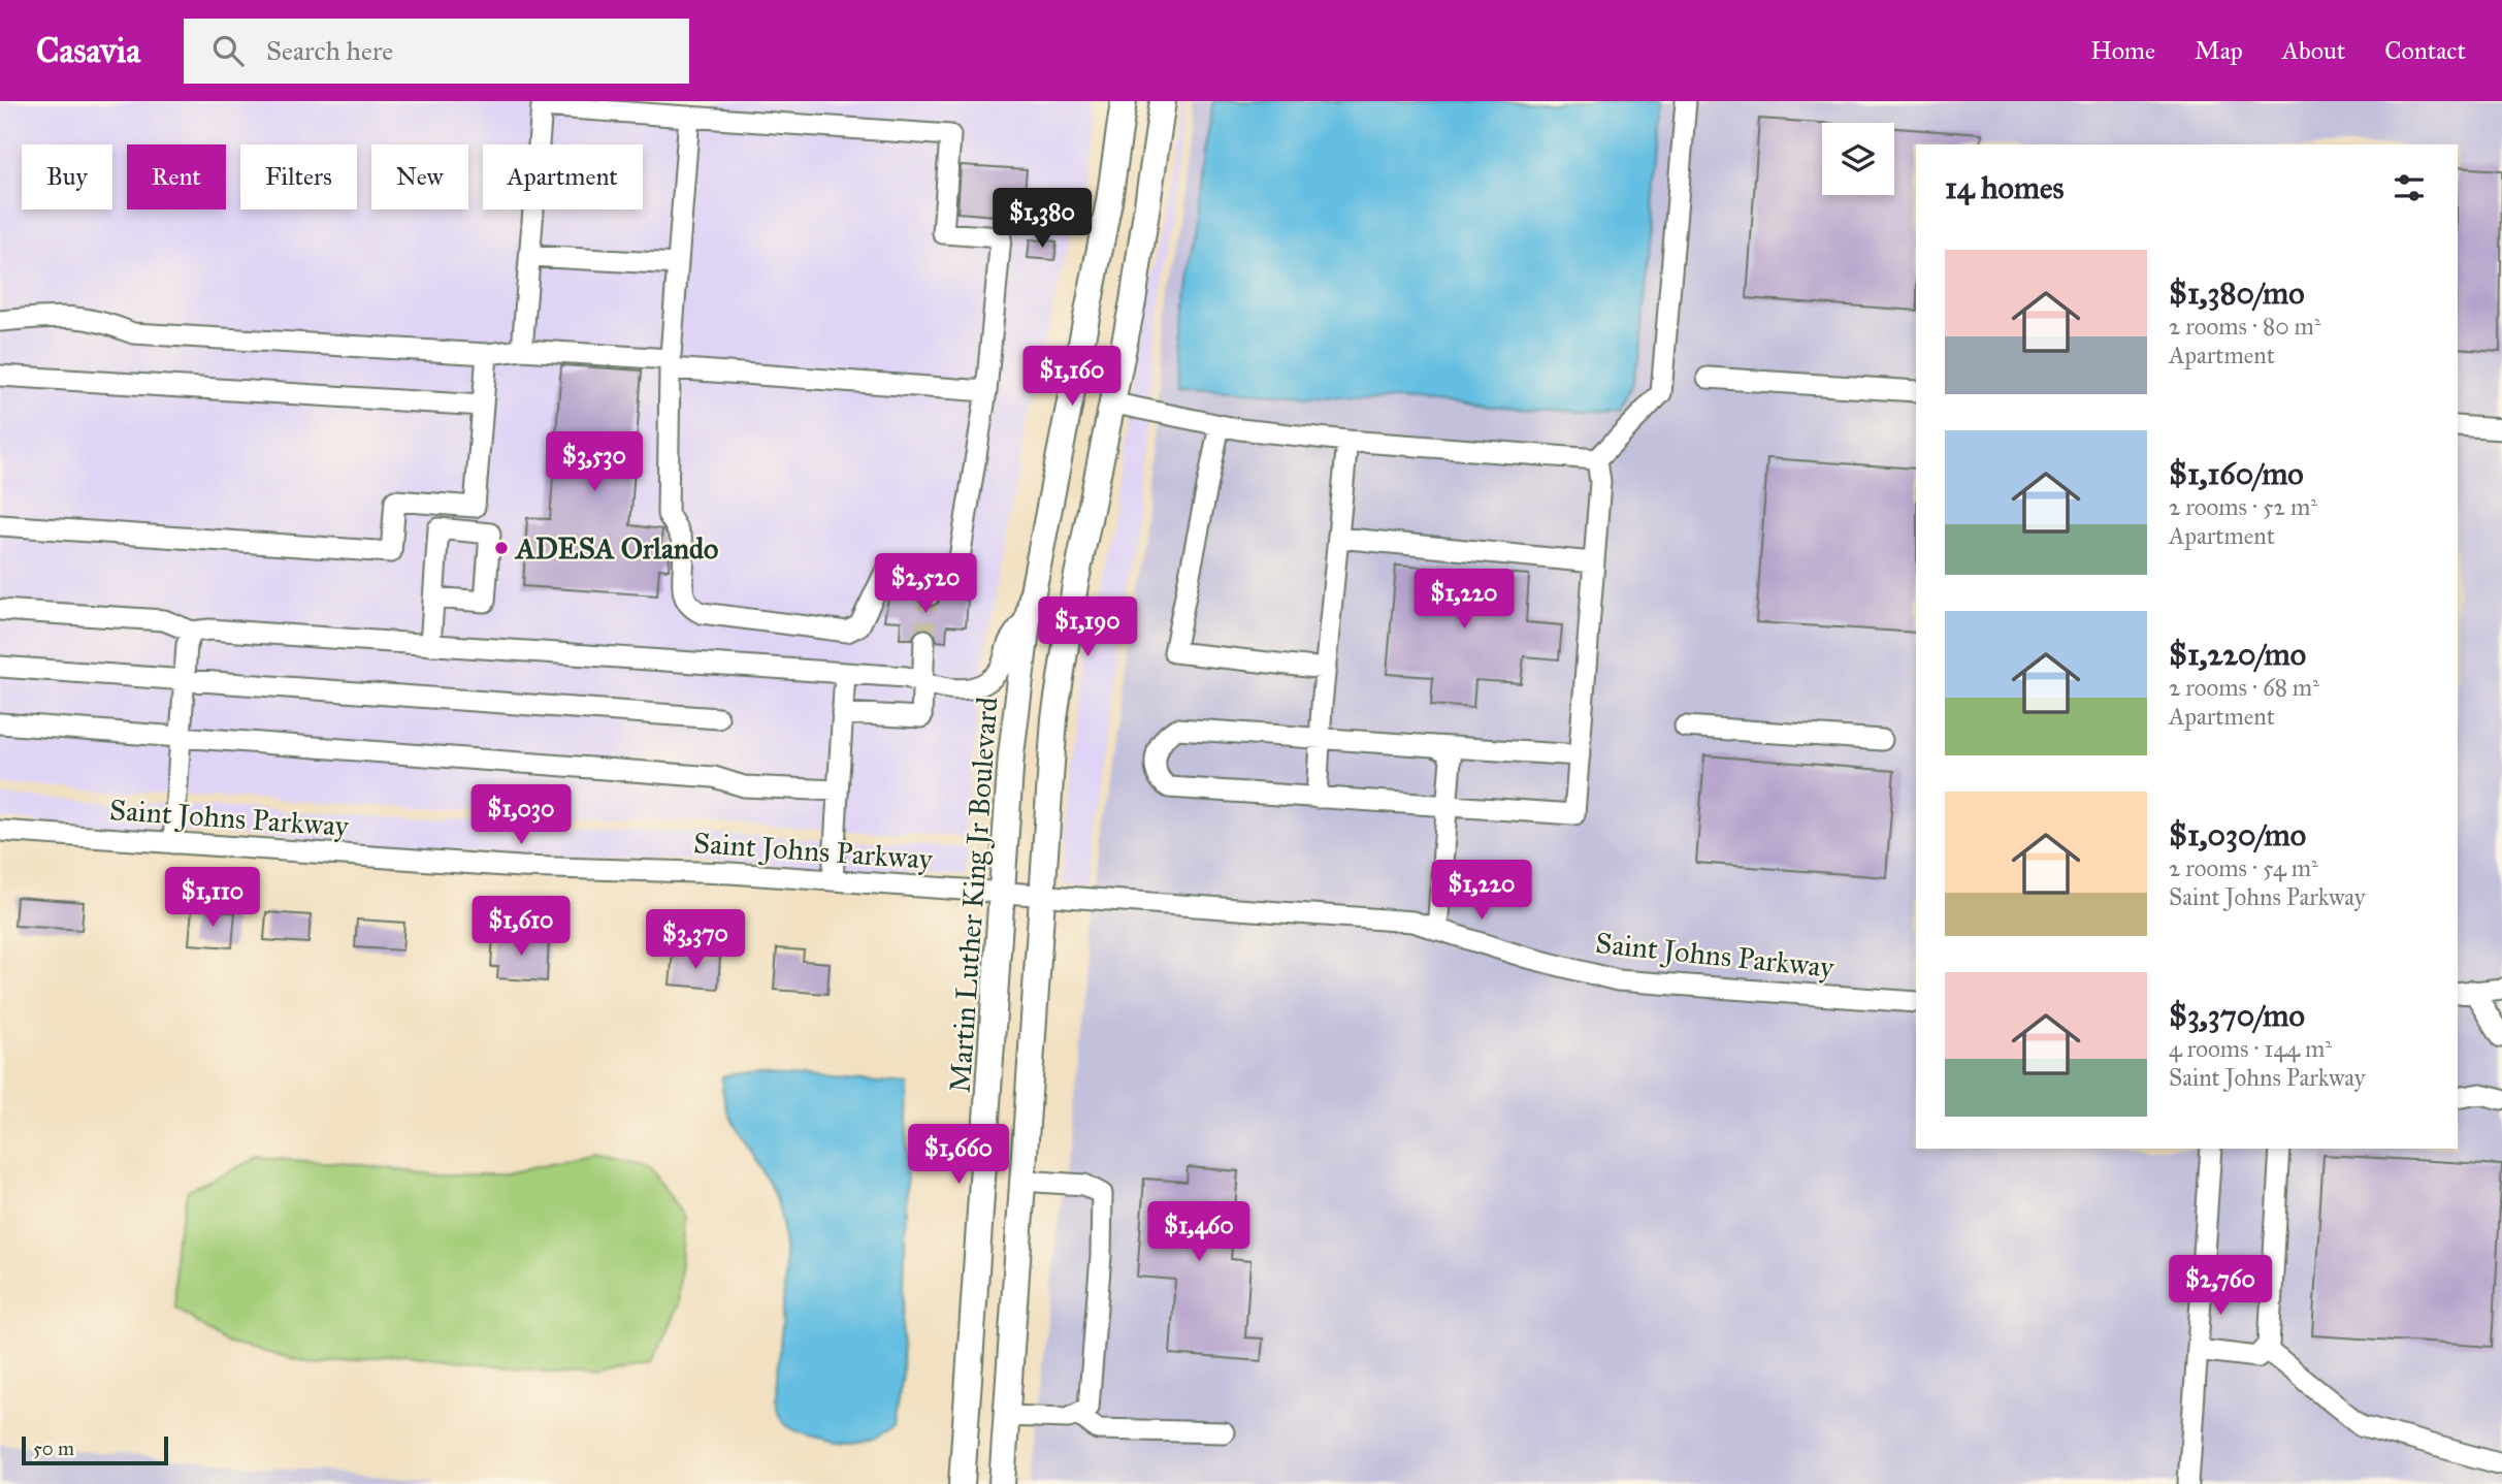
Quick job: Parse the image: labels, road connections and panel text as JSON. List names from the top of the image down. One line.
{"streets":{"main road":["Martin Luther King Jr Boulevard"],"street":["Saint Johns Parkway"]},"crossings":[["Saint Johns Parkway","Martin Luther King Jr Boulevard"]],"places":["ADESA Orlando"],"scale_bar":"50 m","page":{"header":"Casavia","search":"Search here","nav":["Home","Map","About","Contact"],"chip":["Buy","Rent","Filters","New","Apartment"],"heading":"14 homes","price":["$1,380","$1,160","$3,530","$2,520","$1,220","$1,190","$1,030","$1,220","$1,110","$1,610","$3,370","$1,660","$1,460","$2,760"],"list":[{"name":"$1,380/mo","note":"2 rooms · 80 m² · Apartment"},{"name":"$1,160/mo","note":"2 rooms · 52 m² · Apartment"},{"name":"$1,220/mo","note":"2 rooms · 68 m² · Apartment"},{"name":"$1,030/mo","note":"2 rooms · 54 m² · Saint Johns Parkway"},{"name":"$3,370/mo","note":"4 rooms · 144 m² · Saint Johns Parkway"}],"scale":"50 m"}}
